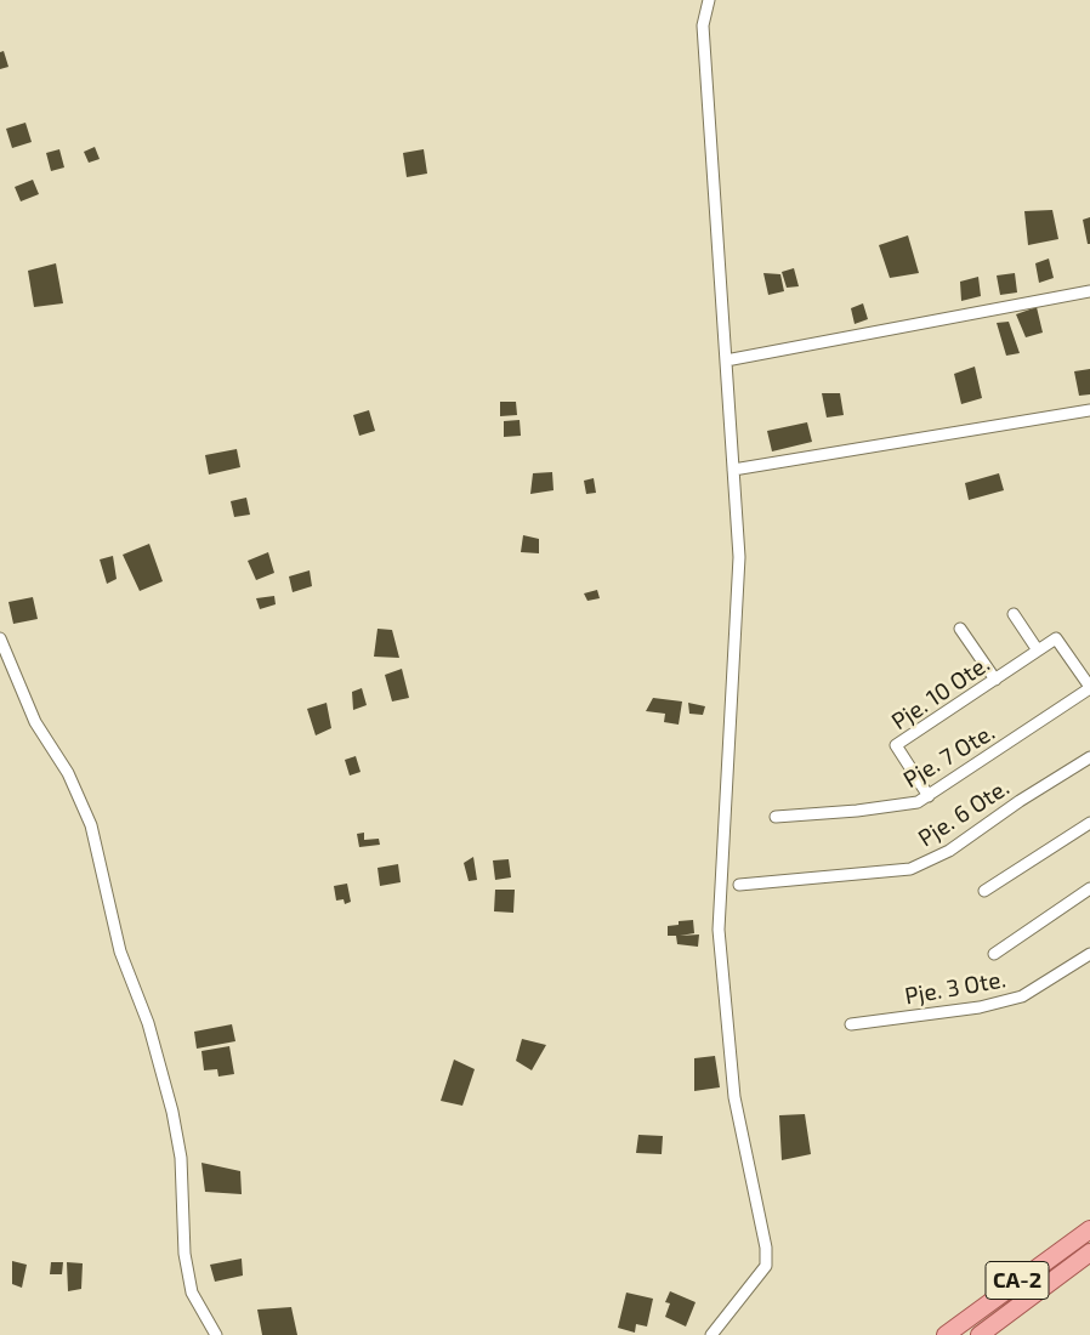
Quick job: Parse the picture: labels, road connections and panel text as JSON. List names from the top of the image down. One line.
{"streets":{"main road":["CA-2"],"street":["Pje. 10 Ote.","Pje. 7 Ote.","Pje. 6 Ote.","Pje. 3 Ote."]},"crossings":[["Pje. 10 Ote.","Pje. 7 Ote."]]}
